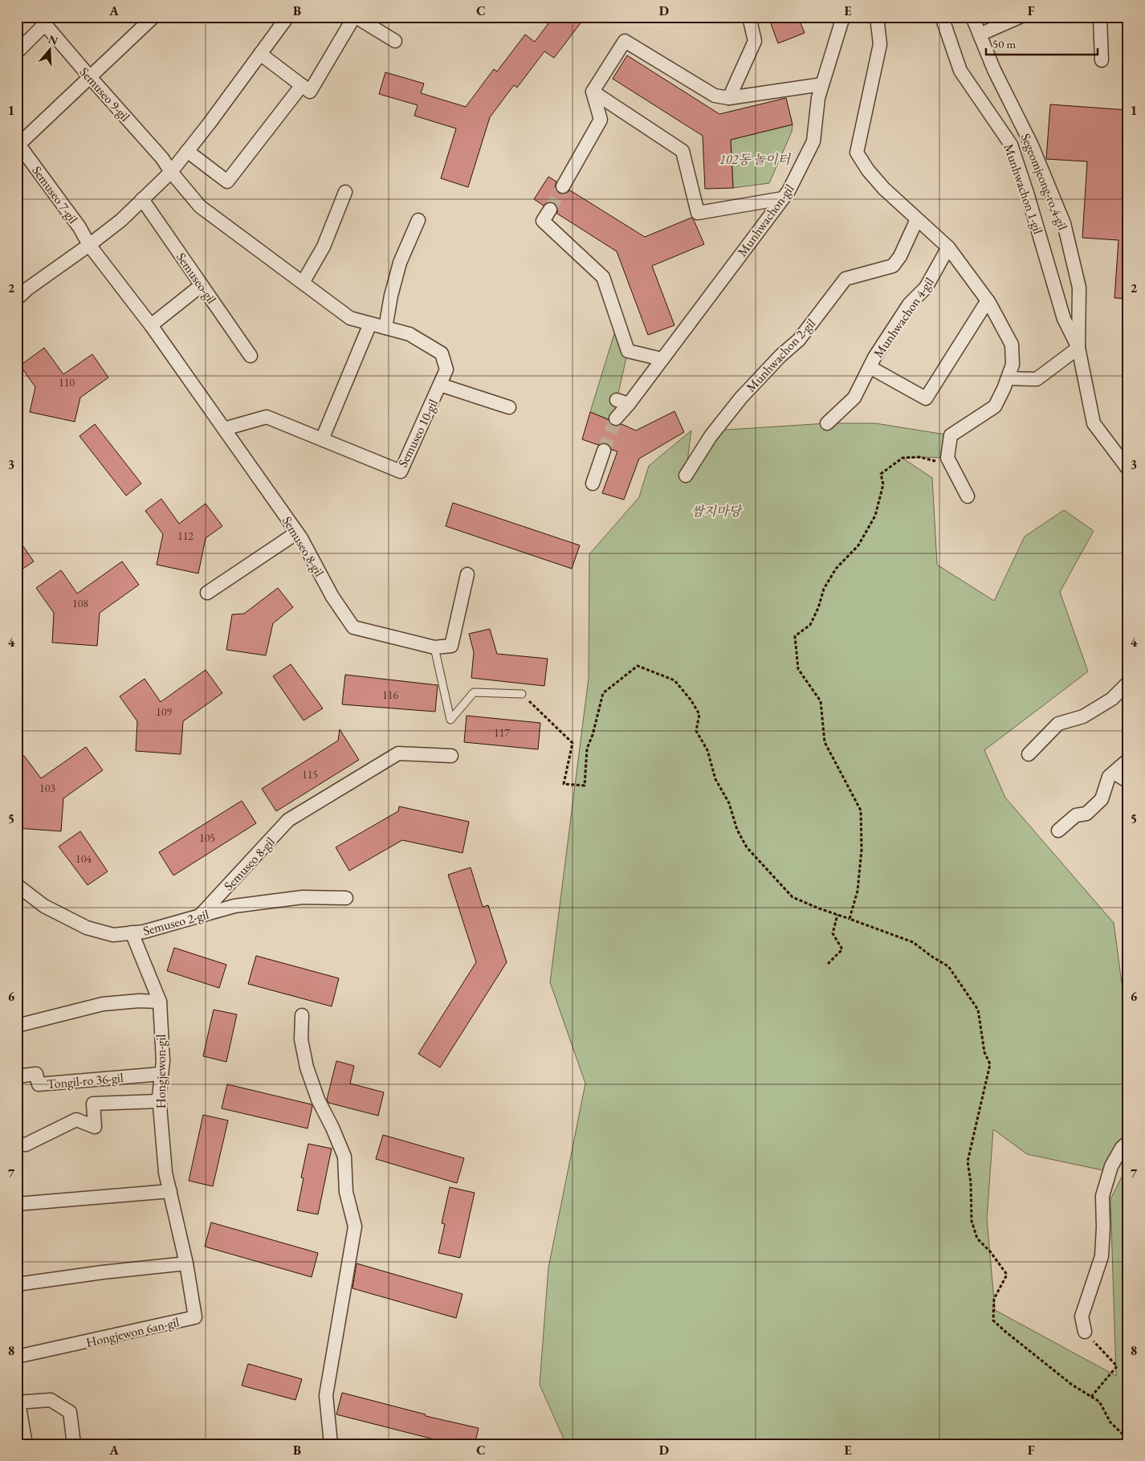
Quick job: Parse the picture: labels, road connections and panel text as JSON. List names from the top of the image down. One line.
{"streets":{"street":["Semuseo 9-gil","Segeomjeong-ro 4-gil","Munhwachon 1-gil","Semuseo 7-gil","Munhwachon-gil","Semuseo-gil","Munhwachon 4-gil","Munhwachon 2-gil","Semuseo 10-gil","Semuseo 8-gil","Semuseo 2-gil","Hongjewon-gil","Tongil-ro 36-gil","Hongjewon 6an-gil"]},"crossings":[["Semuseo 9-gil","Semuseo 7-gil"],["Semuseo 9-gil","Semuseo 10-gil"],["Segeomjeong-ro 4-gil","Munhwachon 1-gil"],["Semuseo 7-gil","Semuseo 8-gil"],["Semuseo 10-gil","Semuseo 8-gil"],["Semuseo 8-gil","Semuseo 2-gil"],["Semuseo 2-gil","Hongjewon-gil"],["Hongjewon-gil","Tongil-ro 36-gil"],["Hongjewon-gil","Hongjewon 6an-gil"]],"parks":["102동 놀이터","쌈지마당"],"house_numbers":["110","112","108","116","109","117","115","103","105","104"],"scale_bar":"50 m","north":"top","grid":{"columns":["A","B","C","D","E","F"],"rows":["1","2","3","4","5","6","7","8"]}}
